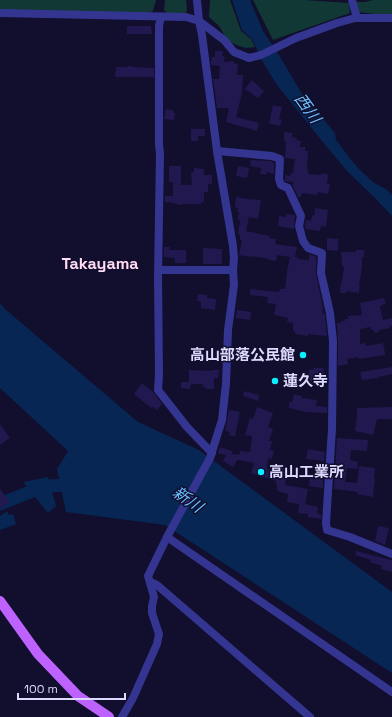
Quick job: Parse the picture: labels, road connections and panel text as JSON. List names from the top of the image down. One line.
{"districts":["Takayama"],"water":["西川","新川"],"places":["高山部落公民館","蓮久寺","高山工業所"],"scale_bar":"100 m"}
